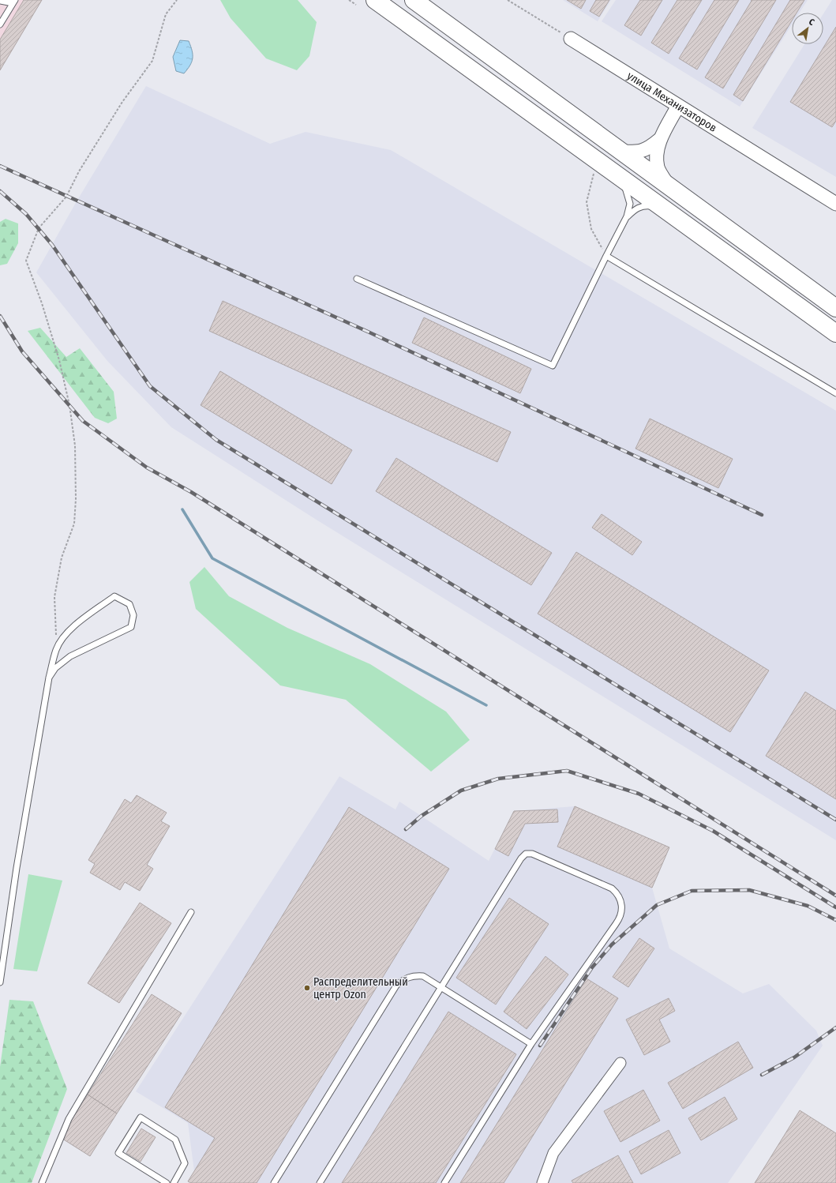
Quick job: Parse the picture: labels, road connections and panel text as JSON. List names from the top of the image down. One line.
{"streets":{"street":["улица Механизаторов"]},"places":["Распределительный центр Ozon"],"north":"top right"}
